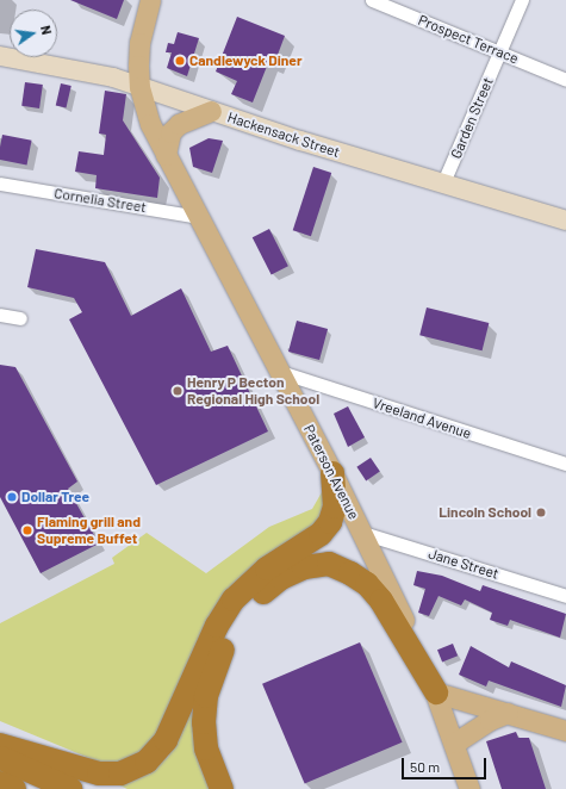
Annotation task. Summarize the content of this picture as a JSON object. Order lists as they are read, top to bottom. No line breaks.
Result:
{"streets":{"main road":["Hackensack Street","Paterson Avenue"],"street":["Prospect Terrace","Garden Street","Cornelia Street","Vreeland Avenue","Jane Street"]},"crossings":[["Prospect Terrace","Garden Street"],["Garden Street","Hackensack Street"],["Hackensack Street","Paterson Avenue"],["Cornelia Street","Paterson Avenue"],["Vreeland Avenue","Paterson Avenue"],["Paterson Avenue","Jane Street"]],"places":["Candlewyck Diner","Henry P Becton Regional High School","Dollar Tree","Lincoln School","Flaming grill and Supreme Buffet"],"scale_bar":"50 m","north":"right"}
